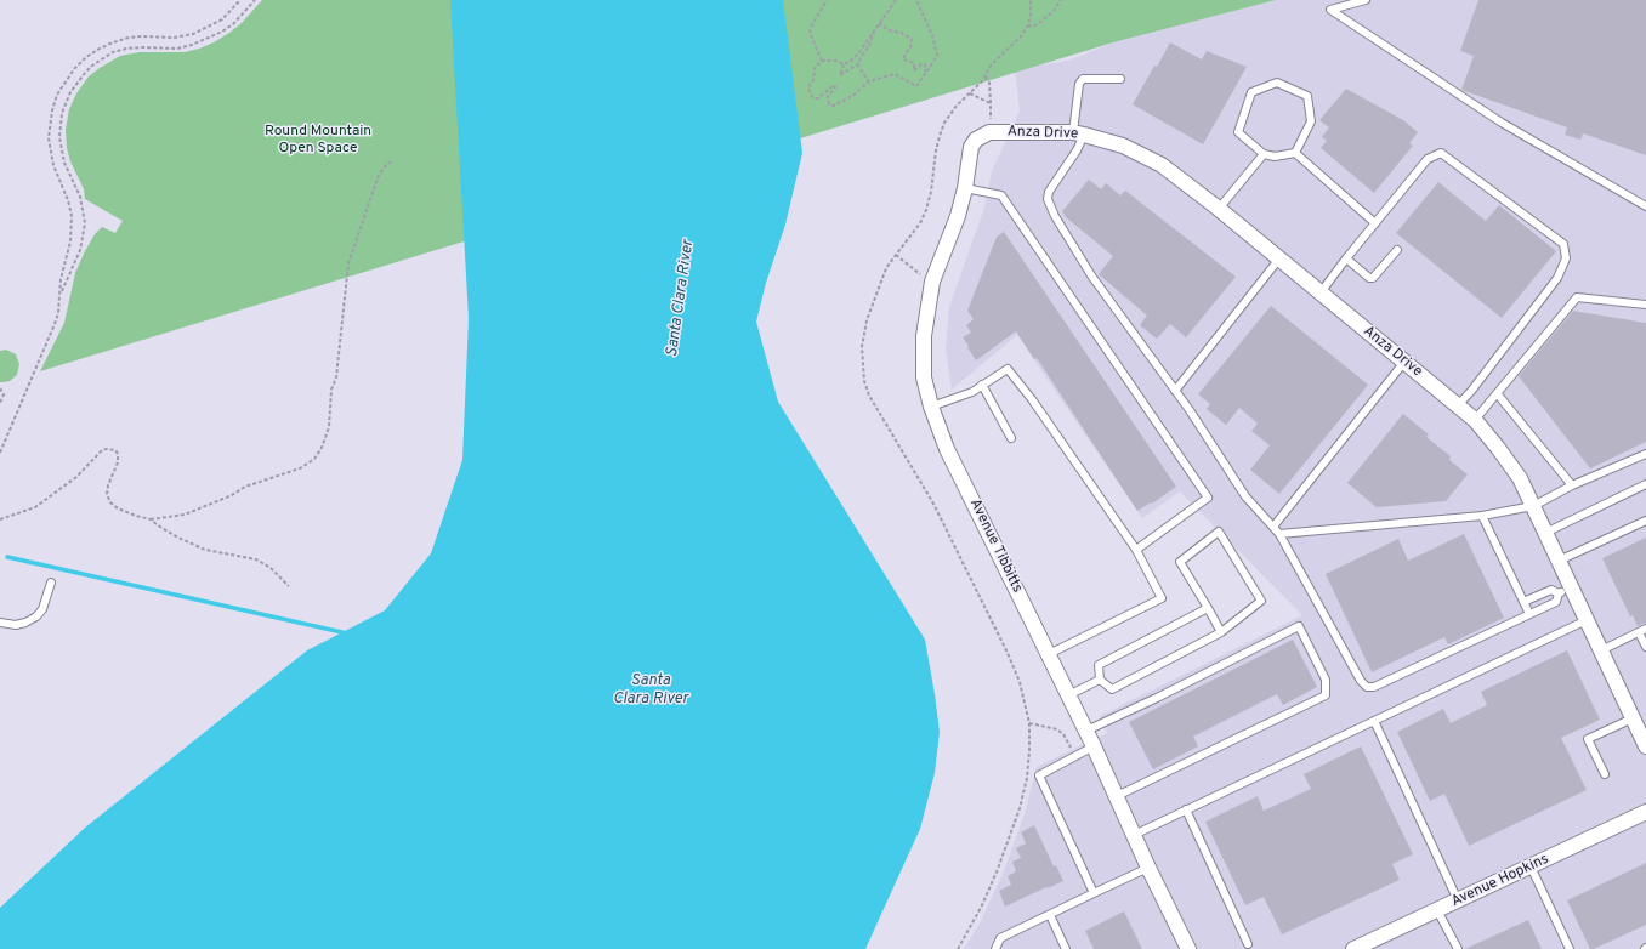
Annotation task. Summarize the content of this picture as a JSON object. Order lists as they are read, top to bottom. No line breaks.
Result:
{"streets":{"street":["Anza Drive","Avenue Tibbitts","Avenue Hopkins"]},"crossings":[["Anza Drive","Avenue Tibbitts"]],"water":["Santa Clara River"],"parks":["Round Mountain Open Space"]}
